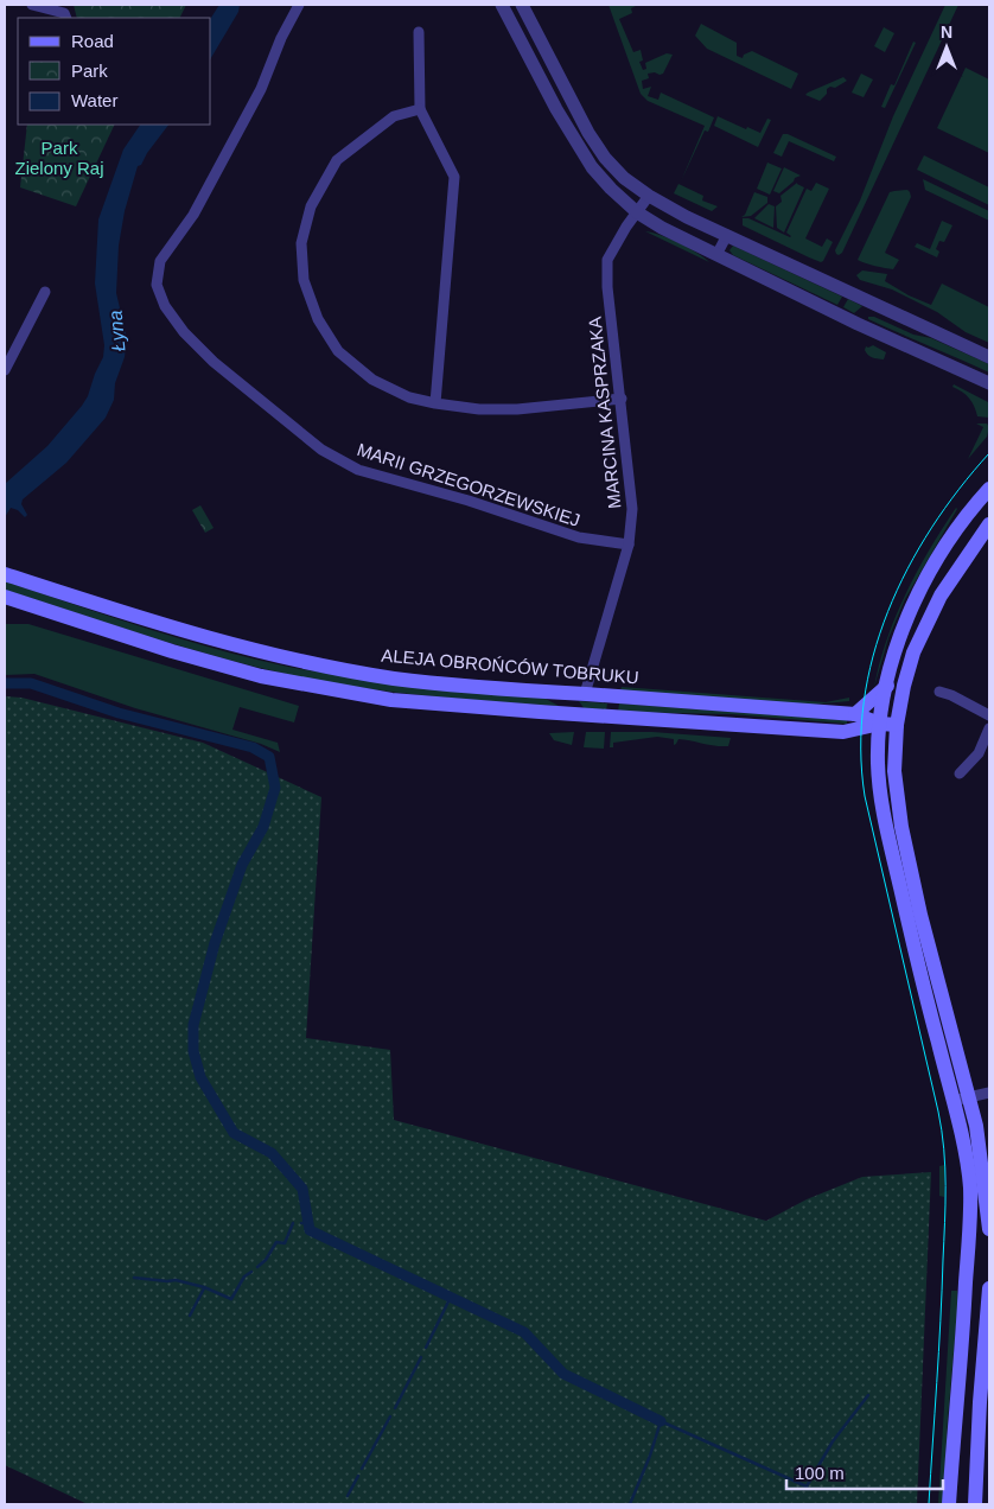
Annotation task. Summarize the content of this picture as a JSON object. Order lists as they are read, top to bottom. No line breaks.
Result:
{"streets":{"main road":["ALEJA OBROŃCÓW TOBRUKU"],"street":["MARCINA KASPRZAKA","MARII GRZEGORZEWSKIEJ"]},"crossings":[["MARCINA KASPRZAKA","MARII GRZEGORZEWSKIEJ"],["MARCINA KASPRZAKA","ALEJA OBROŃCÓW TOBRUKU"]],"water":["Łyna"],"parks":["Park Zielony Raj"],"legend":["Road","Park","Water"],"scale_bar":"100 m","north":"top"}
